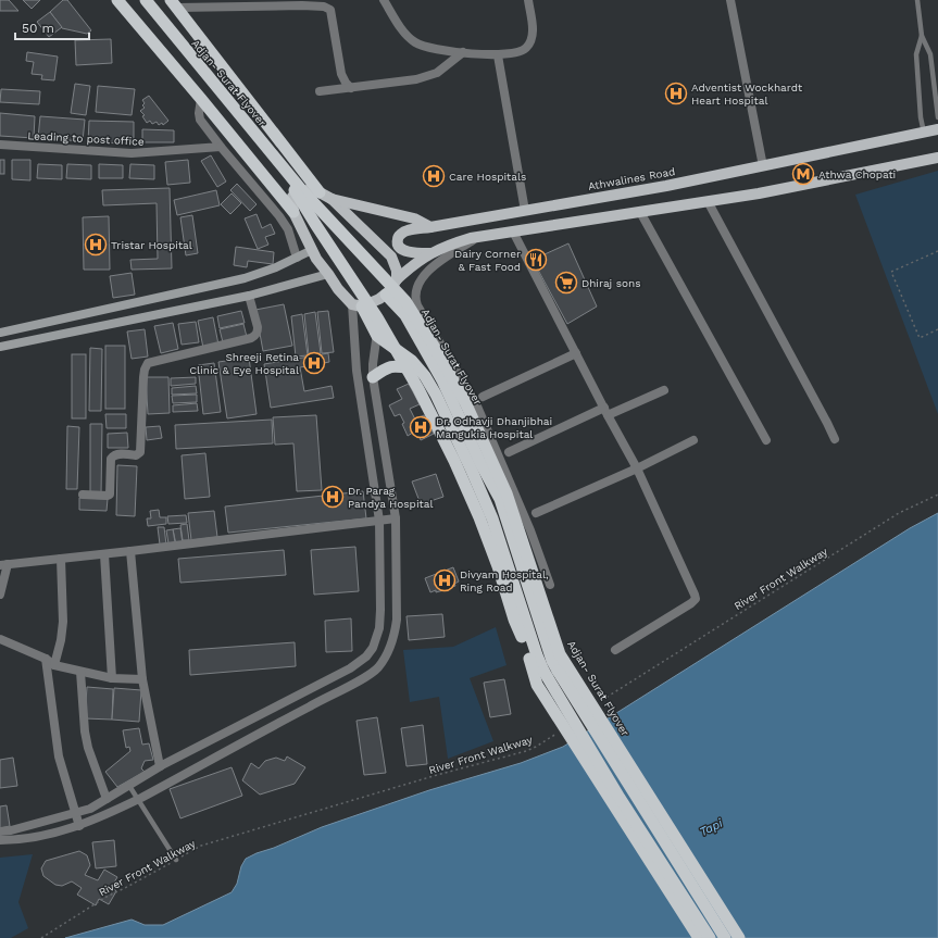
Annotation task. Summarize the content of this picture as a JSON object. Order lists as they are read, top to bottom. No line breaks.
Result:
{"streets":{"highway":["Adjan- Surat Flyover"],"main road":["Athwalines Road"],"street":["Leading to post office"],"path":["River Front Walkway"]},"water":["Tapi"],"places":{"hospital":["Adventist Wockhardt Heart Hospital","Care Hospitals","Tristar Hospital","Shreeji Retina Clinic & Eye Hospital","Dr. Odhavji Dhanjibhai Mangukia Hospital","Dr. Parag Pandya Hospital","Divyam Hospital, Ring Road"],"metro station":["Athwa Chopati"],"restaurant":["Dairy Corner & Fast Food"],"supermarket":["Dhiraj sons"]},"scale_bar":"50 m"}
